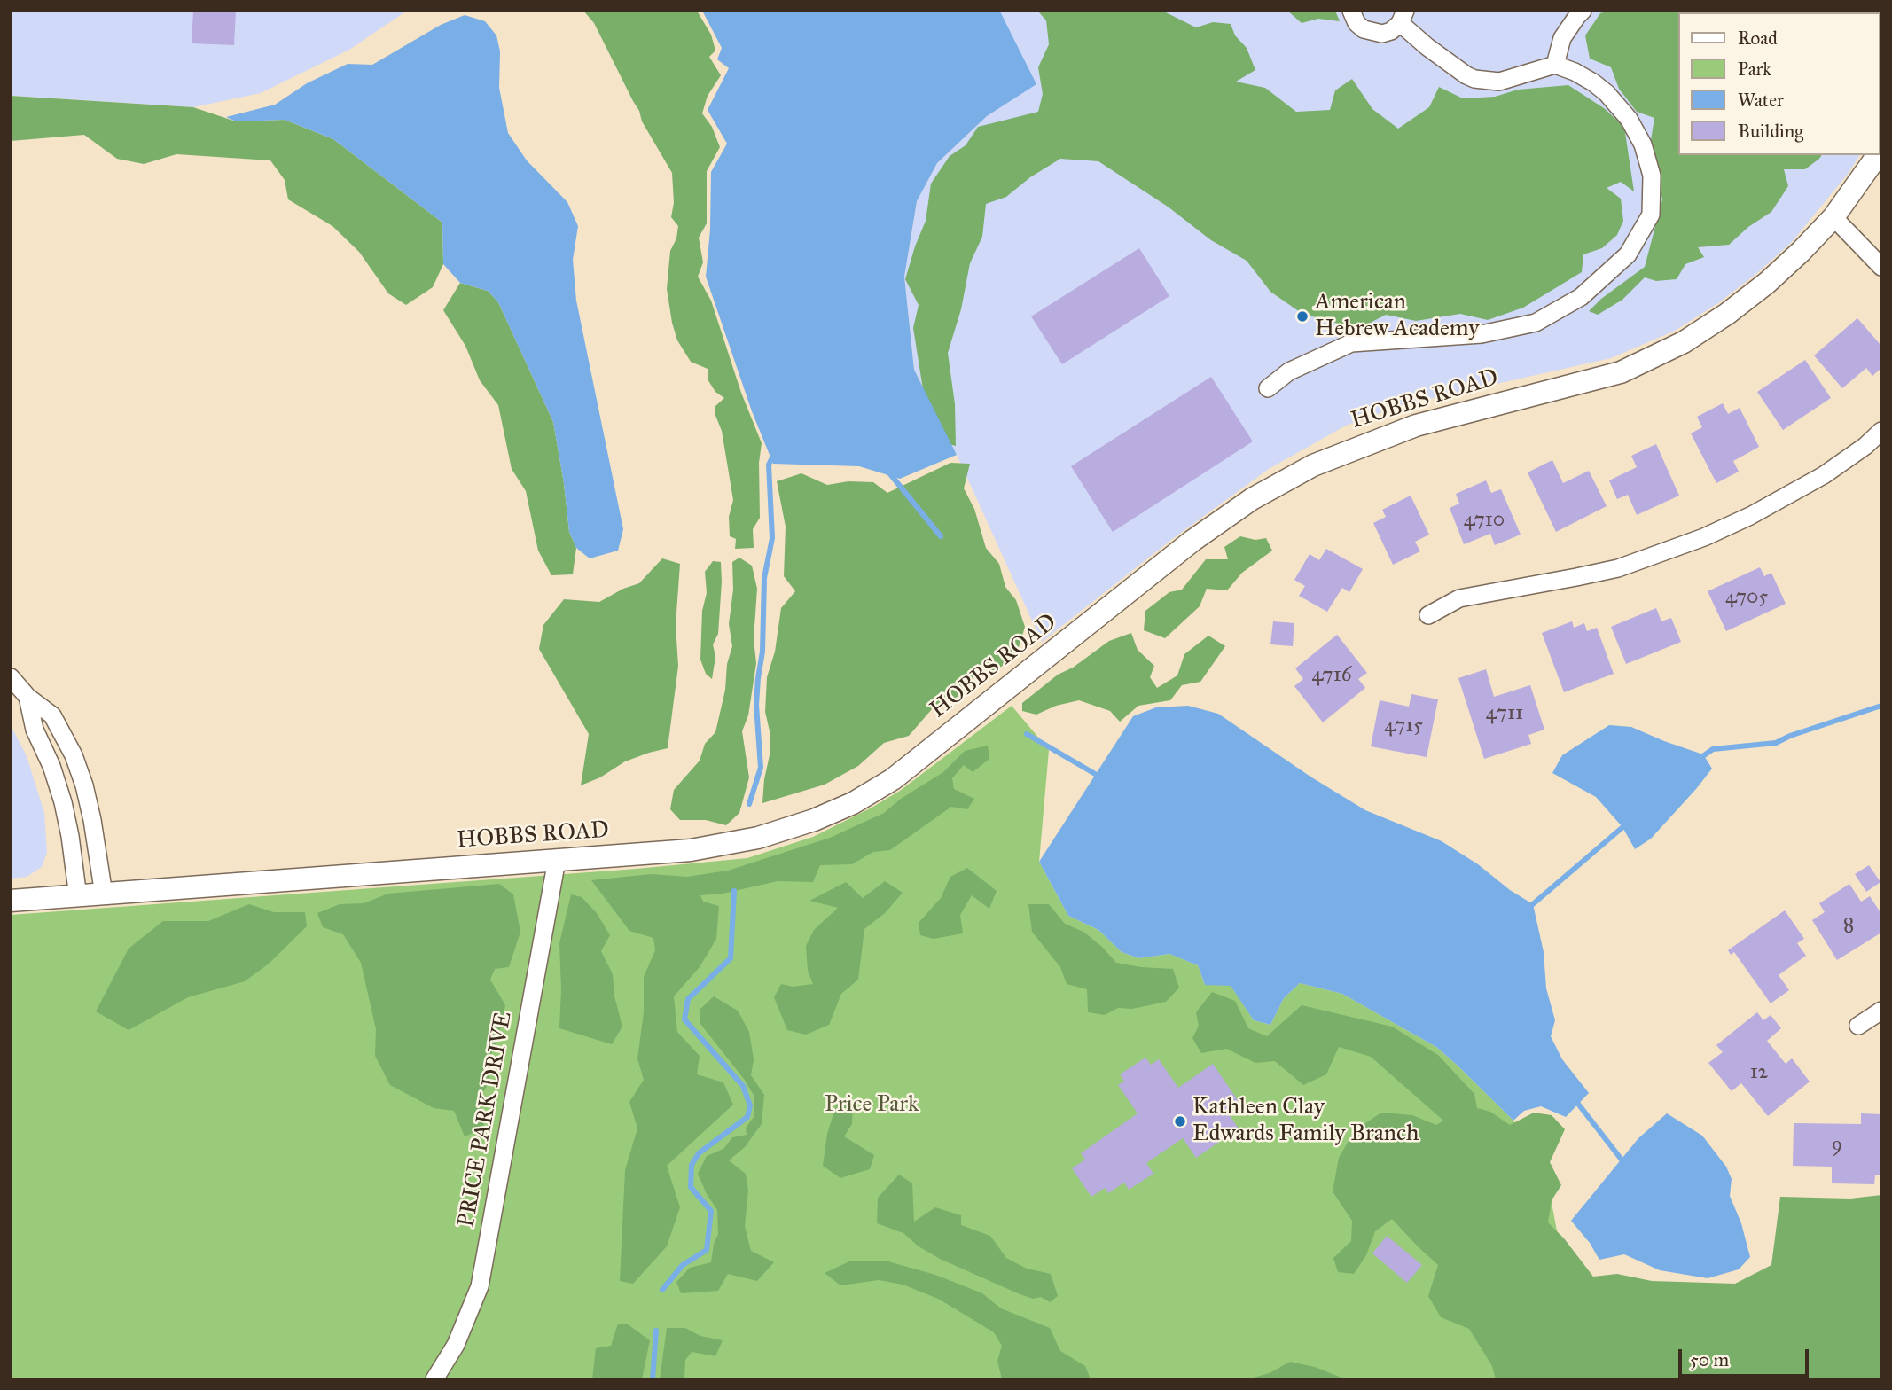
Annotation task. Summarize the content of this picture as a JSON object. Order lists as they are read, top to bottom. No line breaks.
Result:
{"streets":{"street":["HOBBS ROAD","PRICE PARK DRIVE"]},"crossings":[["HOBBS ROAD","PRICE PARK DRIVE"]],"parks":["Price Park"],"places":["American Hebrew Academy","Kathleen Clay Edwards Family Branch"],"house_numbers":["4710","4705","4716","4711","4715","8","12","9"],"legend":["Road","Park","Water","Building"],"scale_bar":"50 m"}
